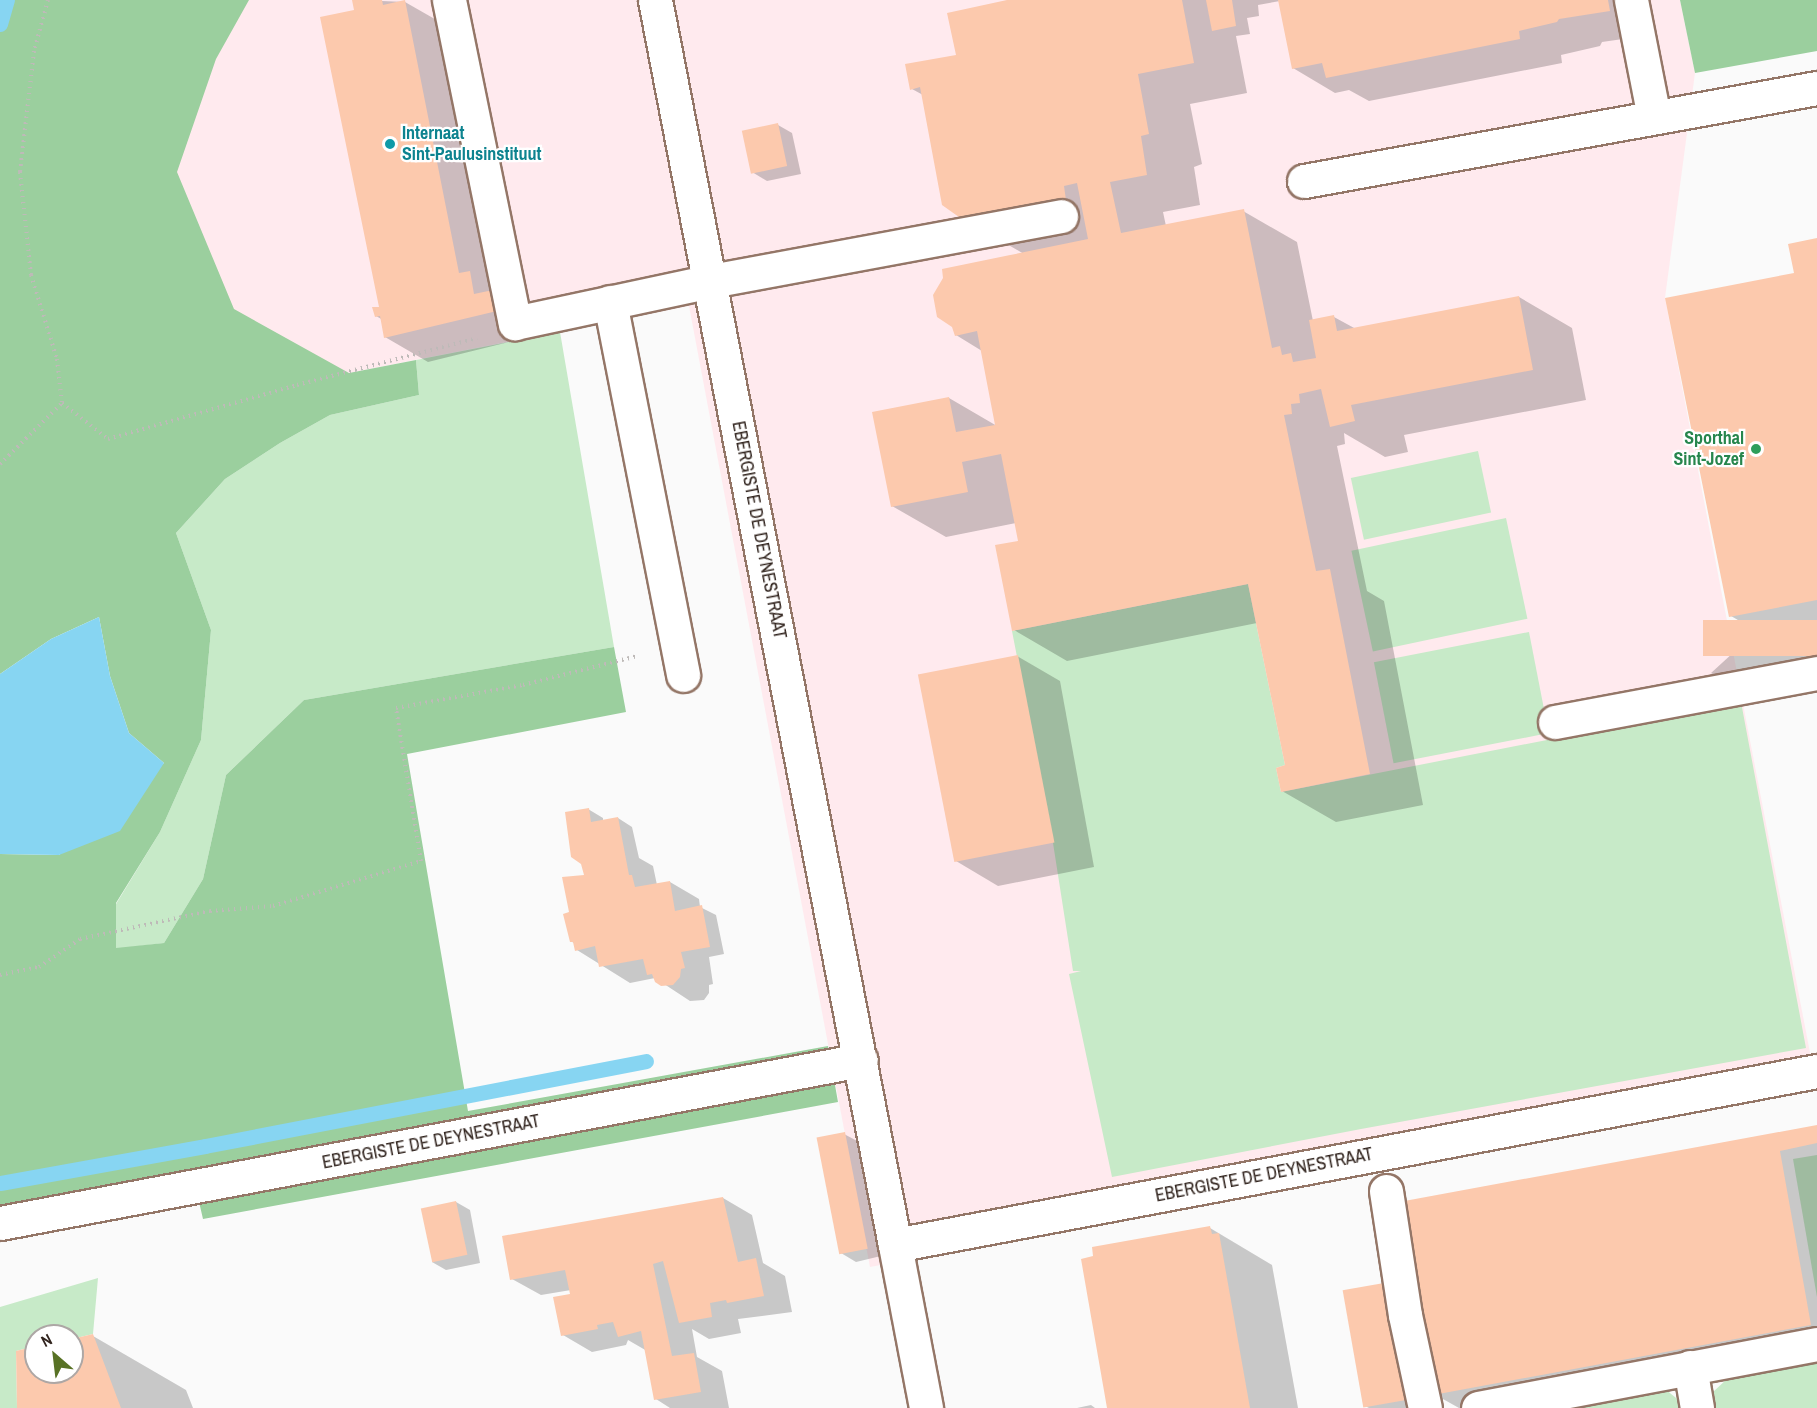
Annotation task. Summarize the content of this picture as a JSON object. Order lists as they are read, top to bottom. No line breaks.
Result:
{"streets":{"street":["EBERGISTE DE DEYNESTRAAT"]},"places":["Internaat Sint-Paulusinstituut","Sporthal Sint-Jozef"],"north":"top left"}
